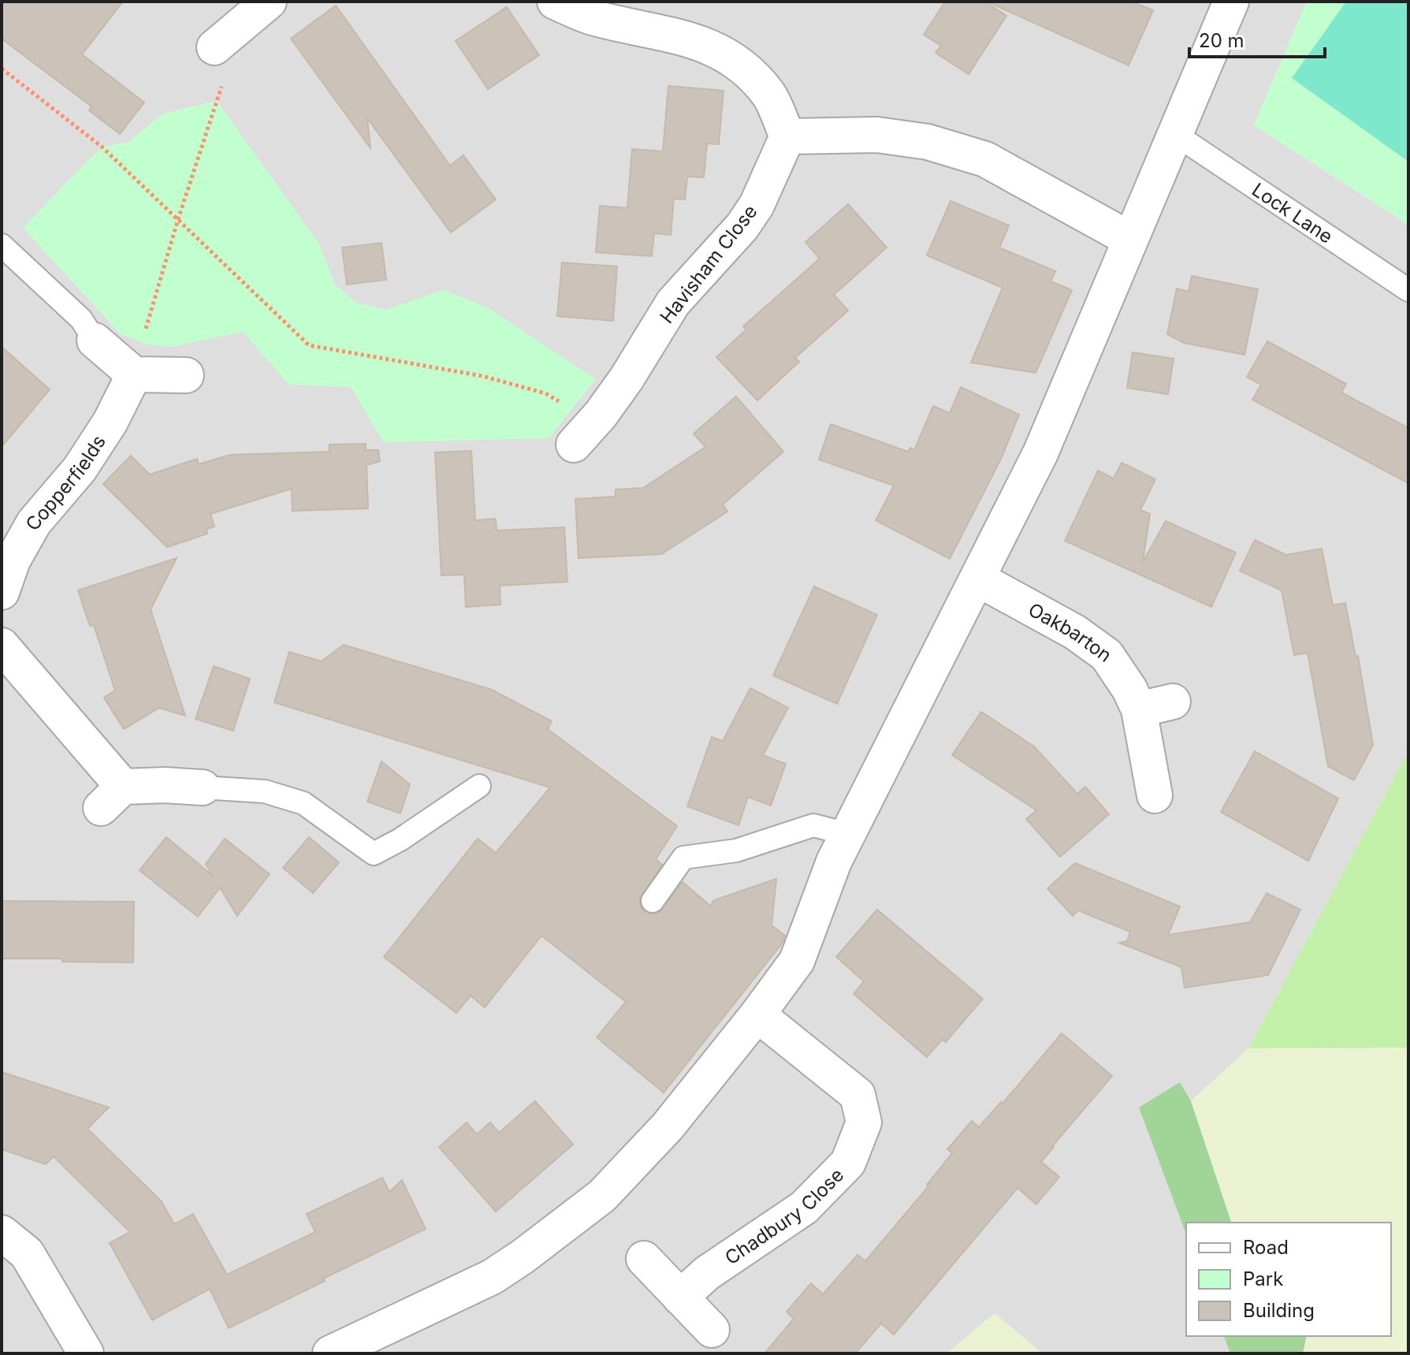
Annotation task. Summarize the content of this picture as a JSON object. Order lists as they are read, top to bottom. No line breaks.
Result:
{"streets":{"street":["Havisham Close","Copperfields","Oakbarton","Chadbury Close"],"lane":["Lock Lane"]},"legend":["Road","Park","Building"],"scale_bar":"20 m"}
